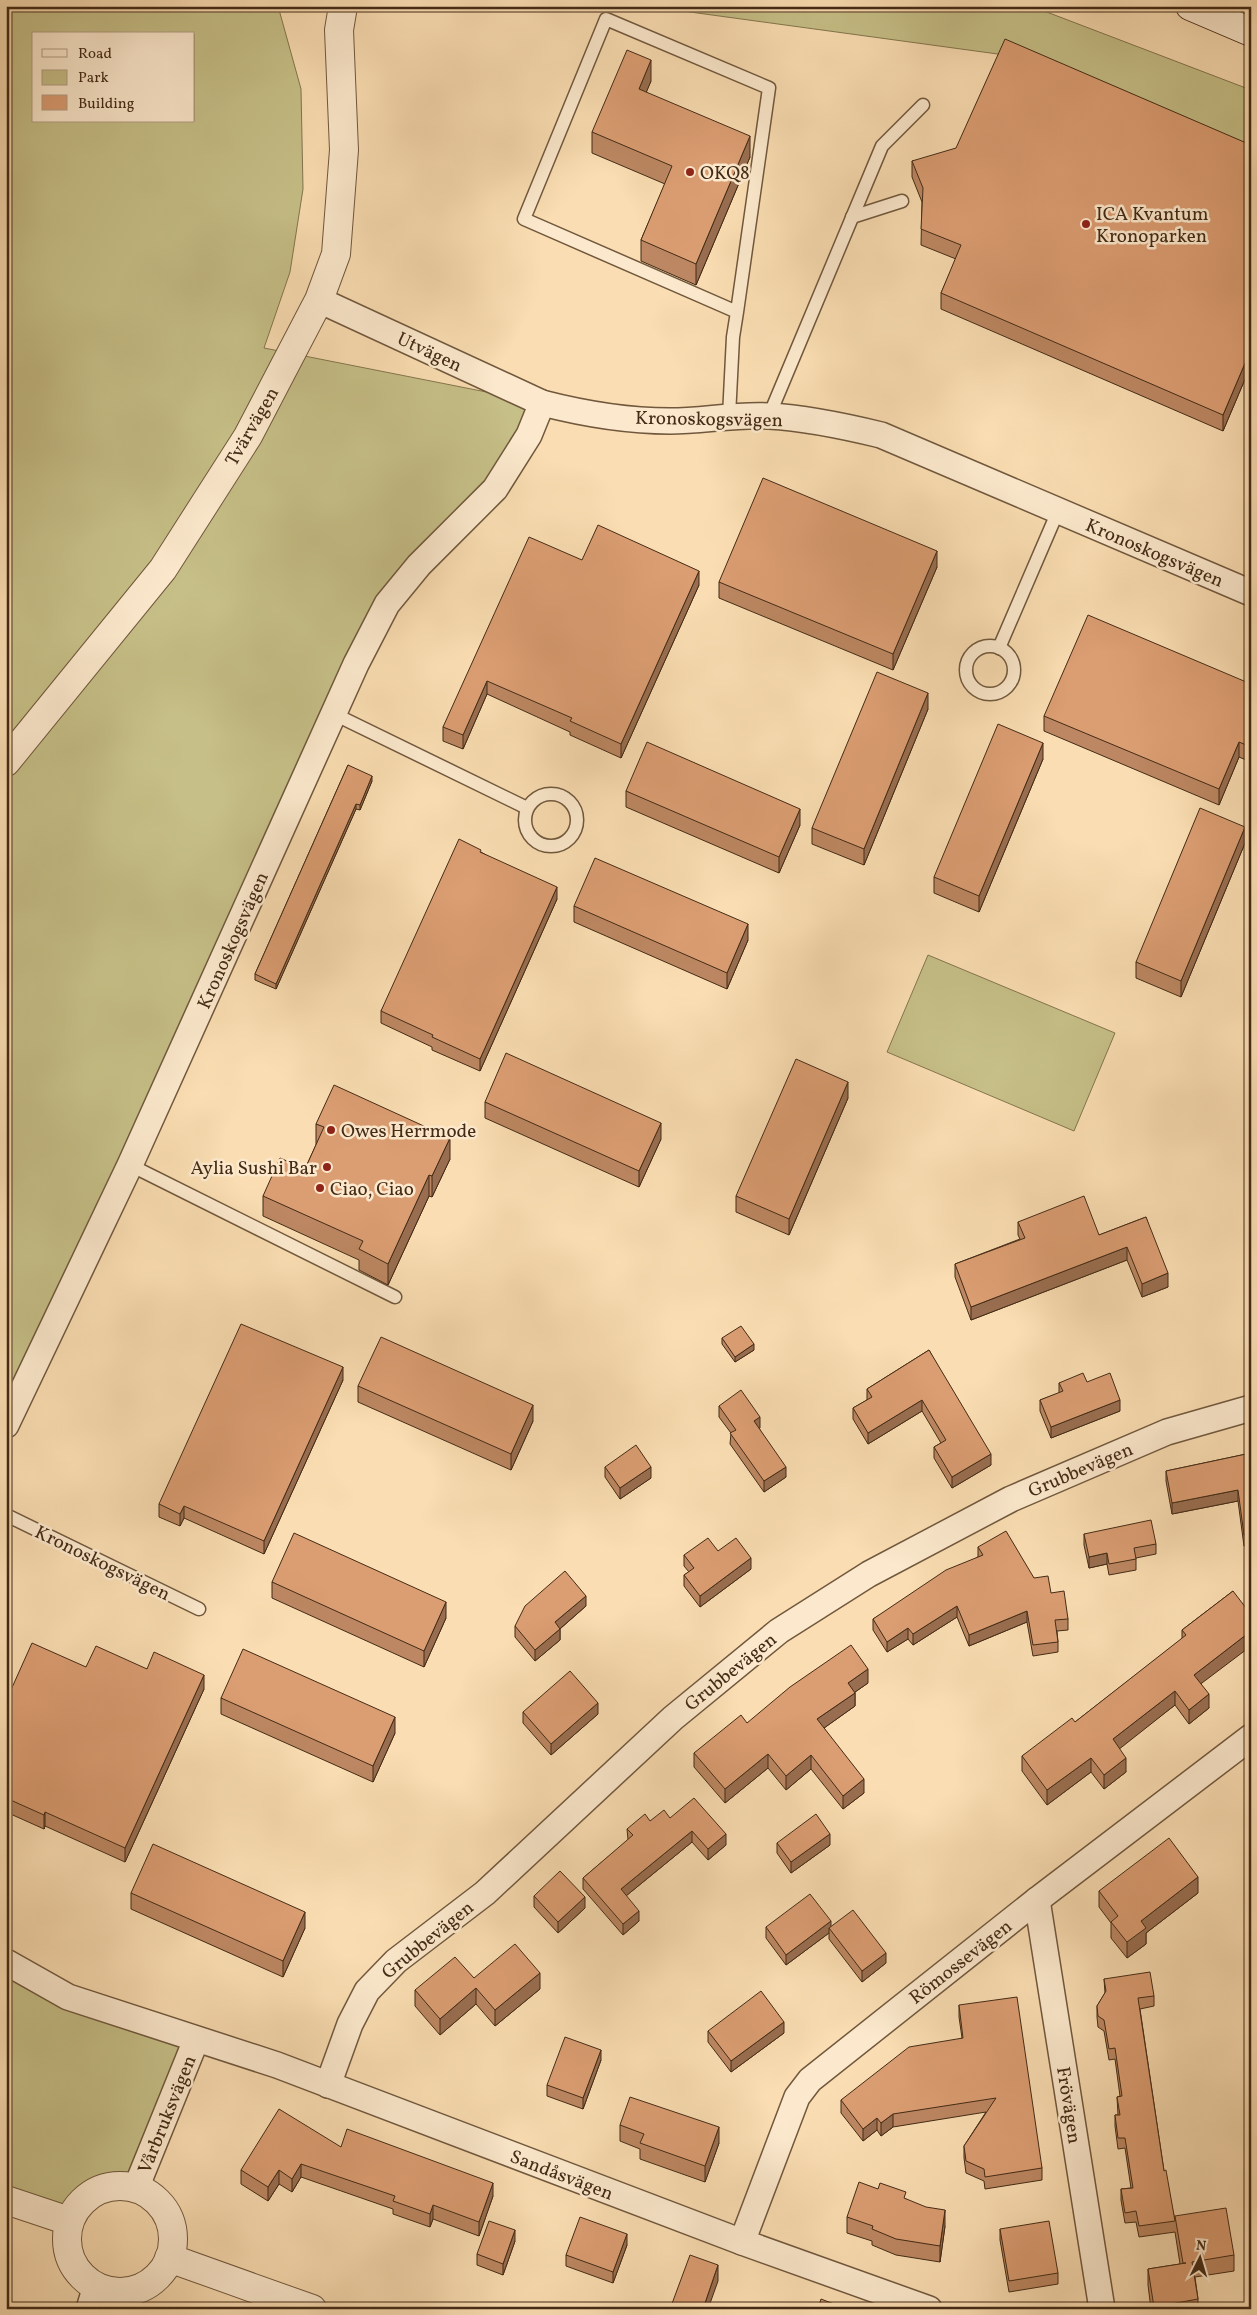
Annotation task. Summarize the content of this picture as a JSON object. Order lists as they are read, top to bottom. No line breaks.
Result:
{"streets":{"street":["Utvägen","Kronoskogsvägen","Tvärvägen","Grubbevägen","Römossevägen","Frövägen","Vårbruksvägen","Sandåsvägen"]},"crossings":[["Utvägen","Kronoskogsvägen"],["Utvägen","Tvärvägen"],["Grubbevägen","Sandåsvägen"],["Römossevägen","Frövägen"],["Römossevägen","Sandåsvägen"],["Vårbruksvägen","Sandåsvägen"]],"places":["OKQ8","ICA Kvantum Kronoparken","Owes Herrmode","Aylia Sushi Bar","Ciao, Ciao"],"legend":["Road","Park","Building"],"north":"top"}
